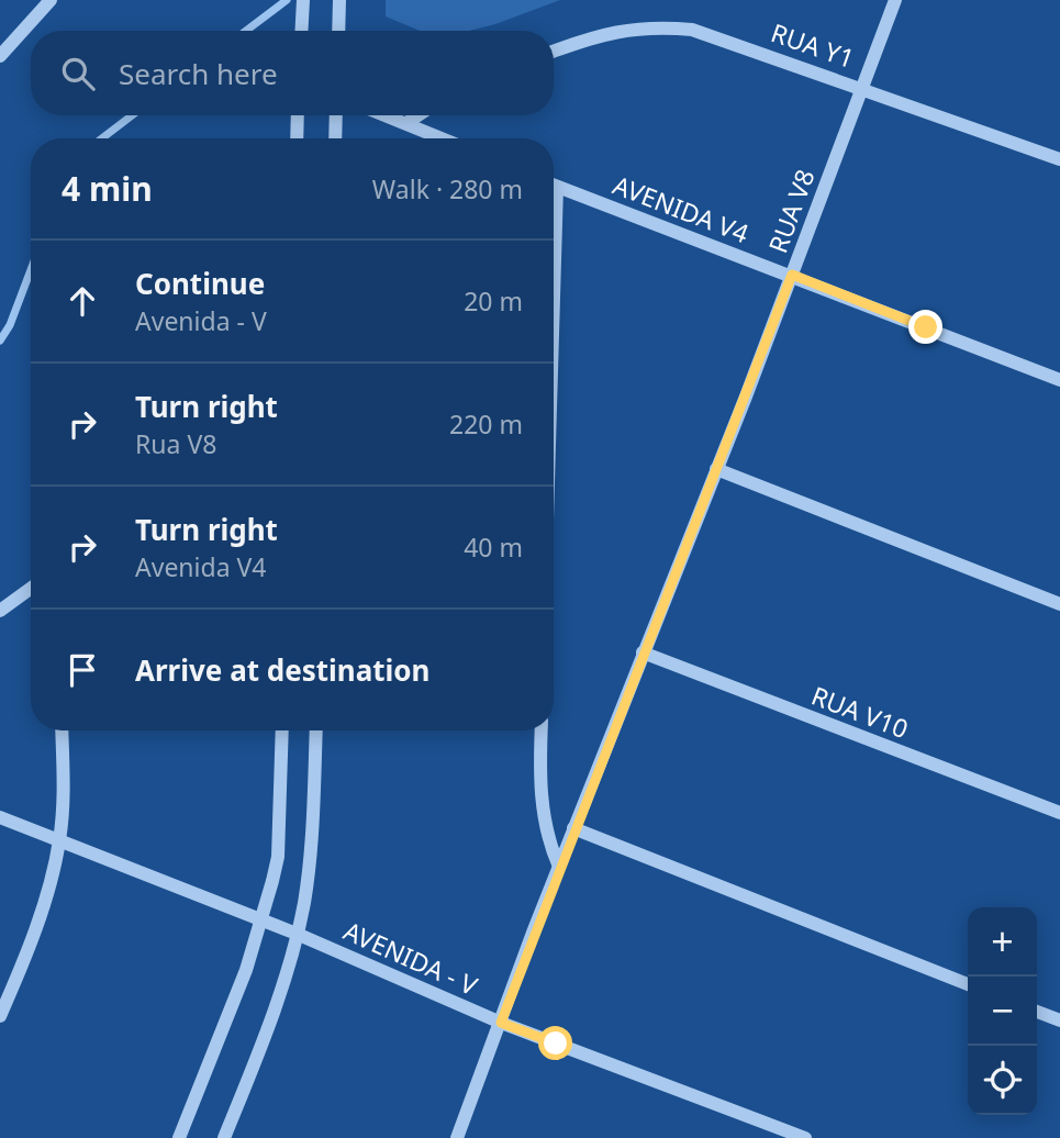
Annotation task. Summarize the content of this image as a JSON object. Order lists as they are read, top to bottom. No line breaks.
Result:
{"streets":{"street":["RUA Y1","AVENIDA V4","RUA V8","RUA V10","AVENIDA - V"]},"crossings":[["RUA Y1","RUA V8"],["AVENIDA V4","RUA V8"],["RUA V8","RUA V10"],["RUA V8","AVENIDA - V"]],"page":{"search":"Search here","heading":["4 min","Walk · 280 m"],"list":[["Continue","Avenida - V","20 m"],["Turn right","Rua V8","220 m"],["Turn right","Avenida V4","40 m"],"Arrive at destination"],"map_buttons":["+","−"]}}
